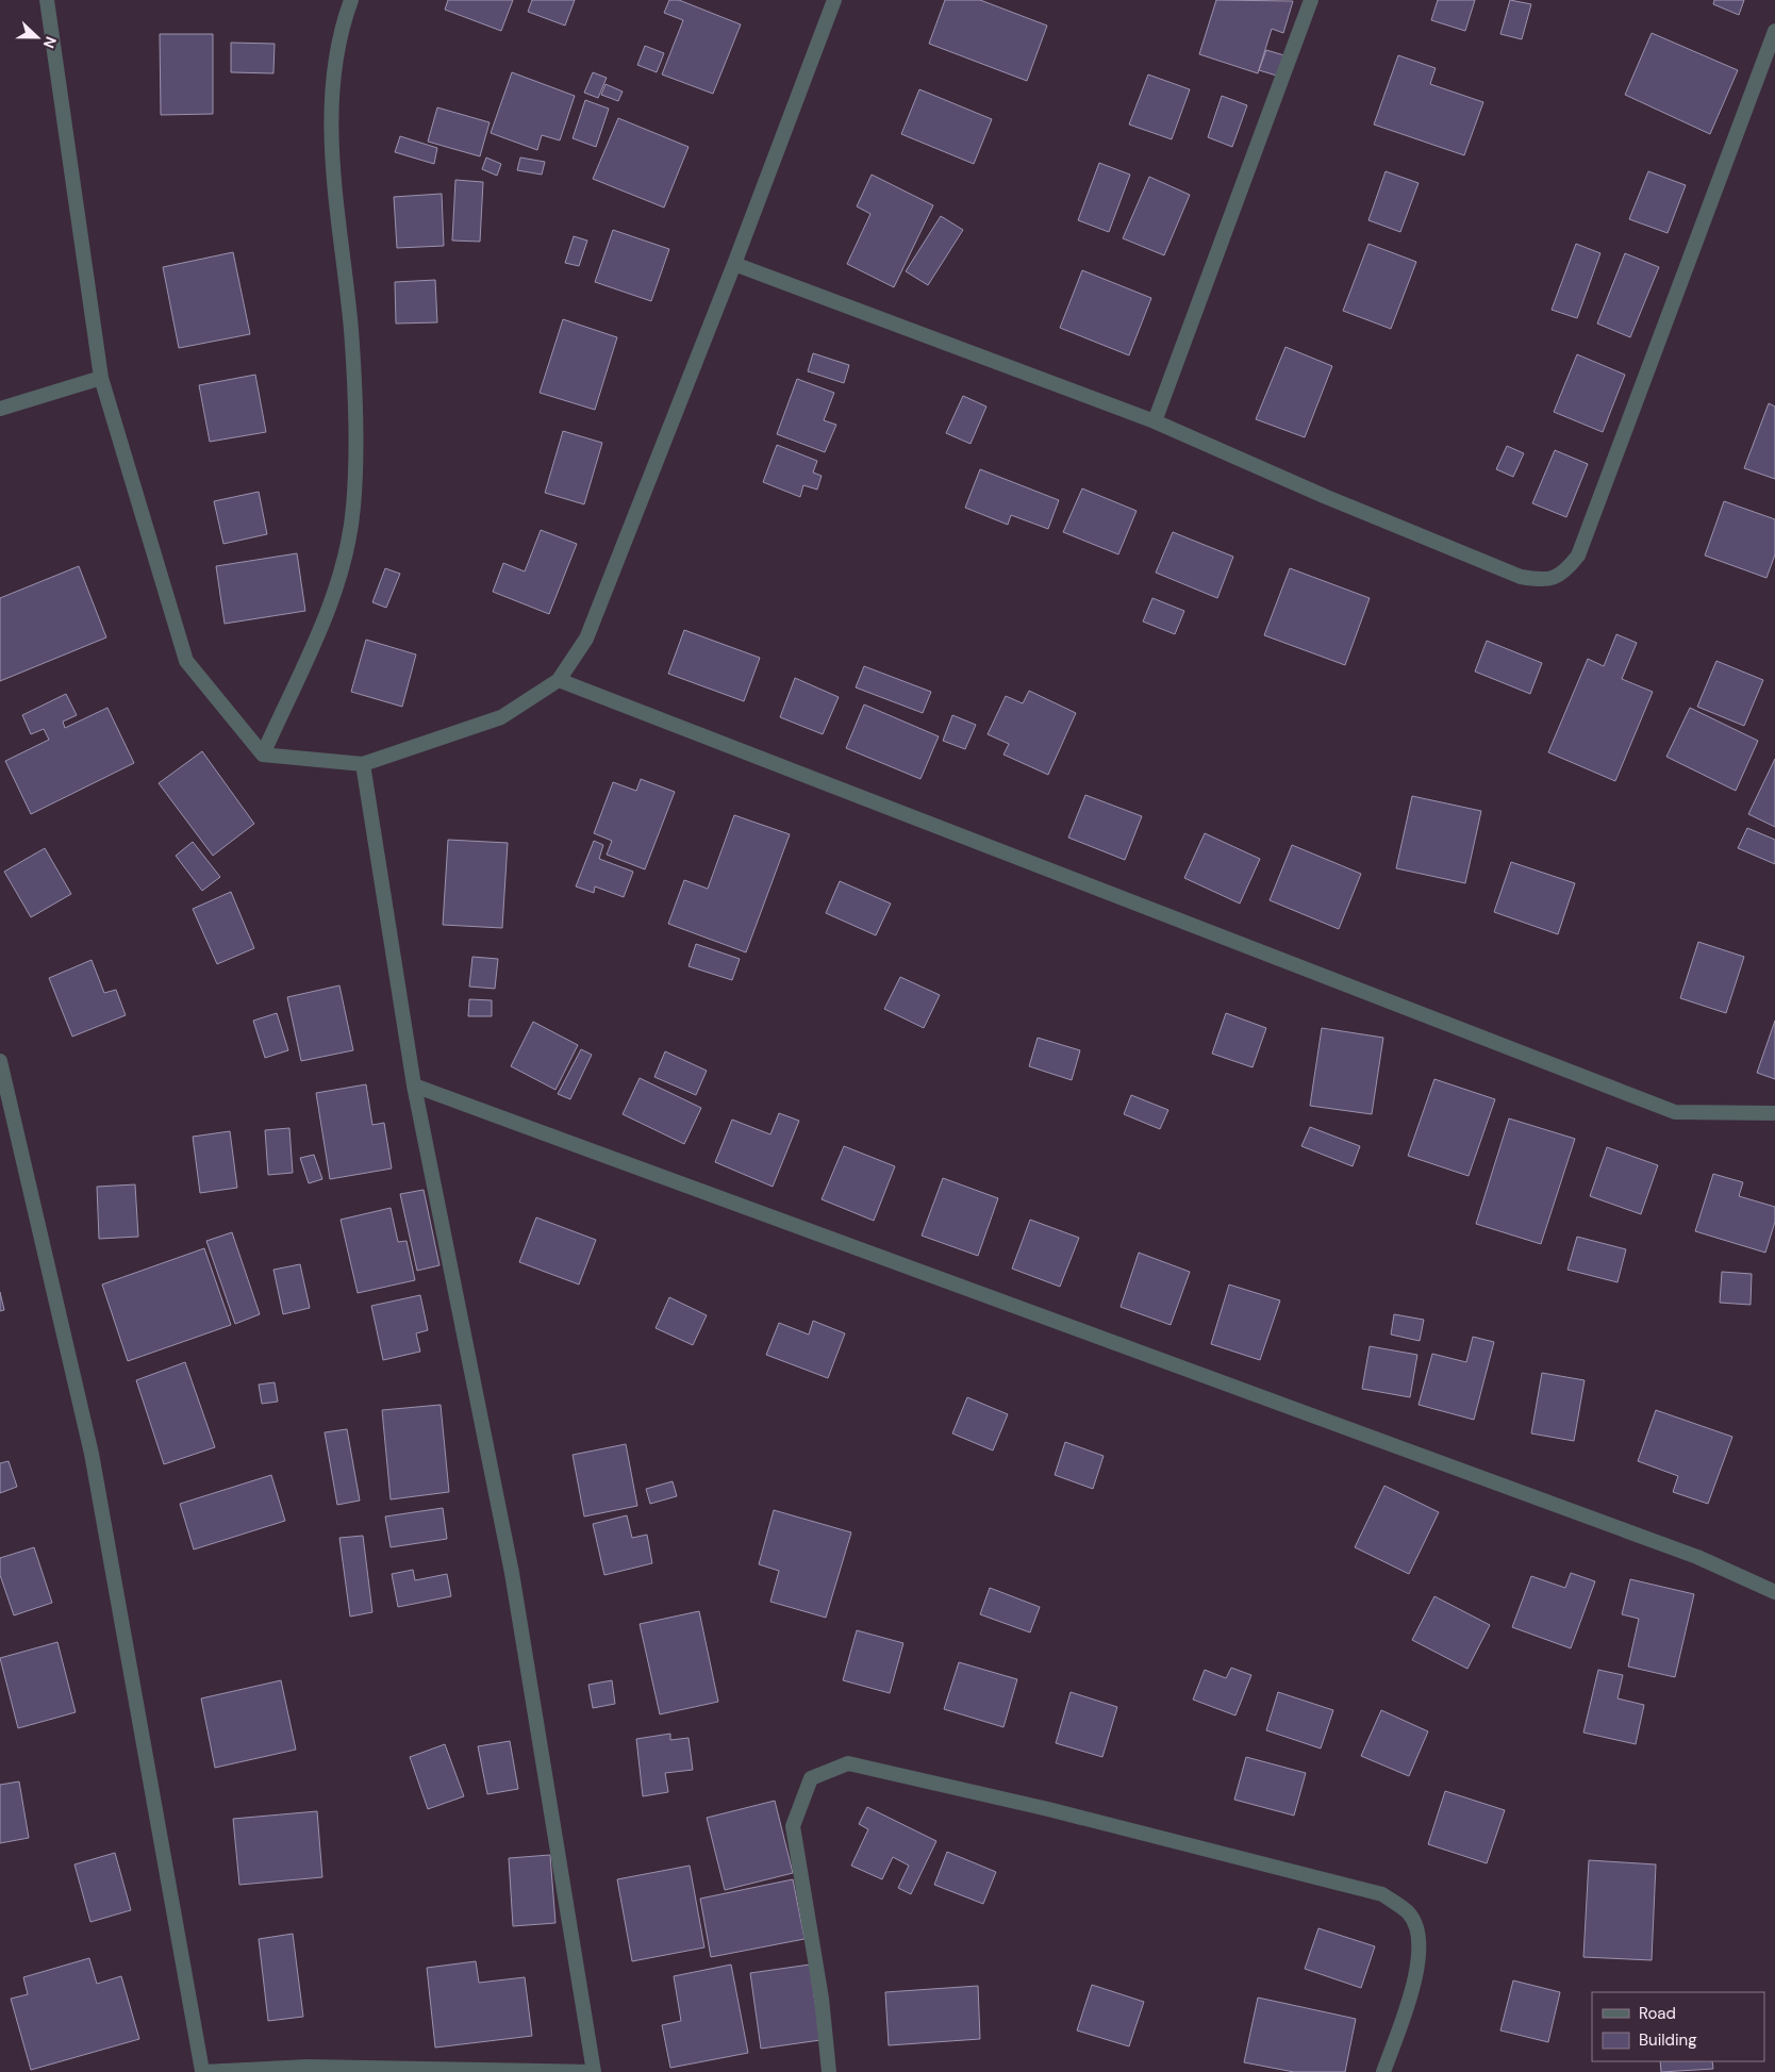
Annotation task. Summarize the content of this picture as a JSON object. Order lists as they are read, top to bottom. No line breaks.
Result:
{"legend":["Road","Building"],"north":"right"}
